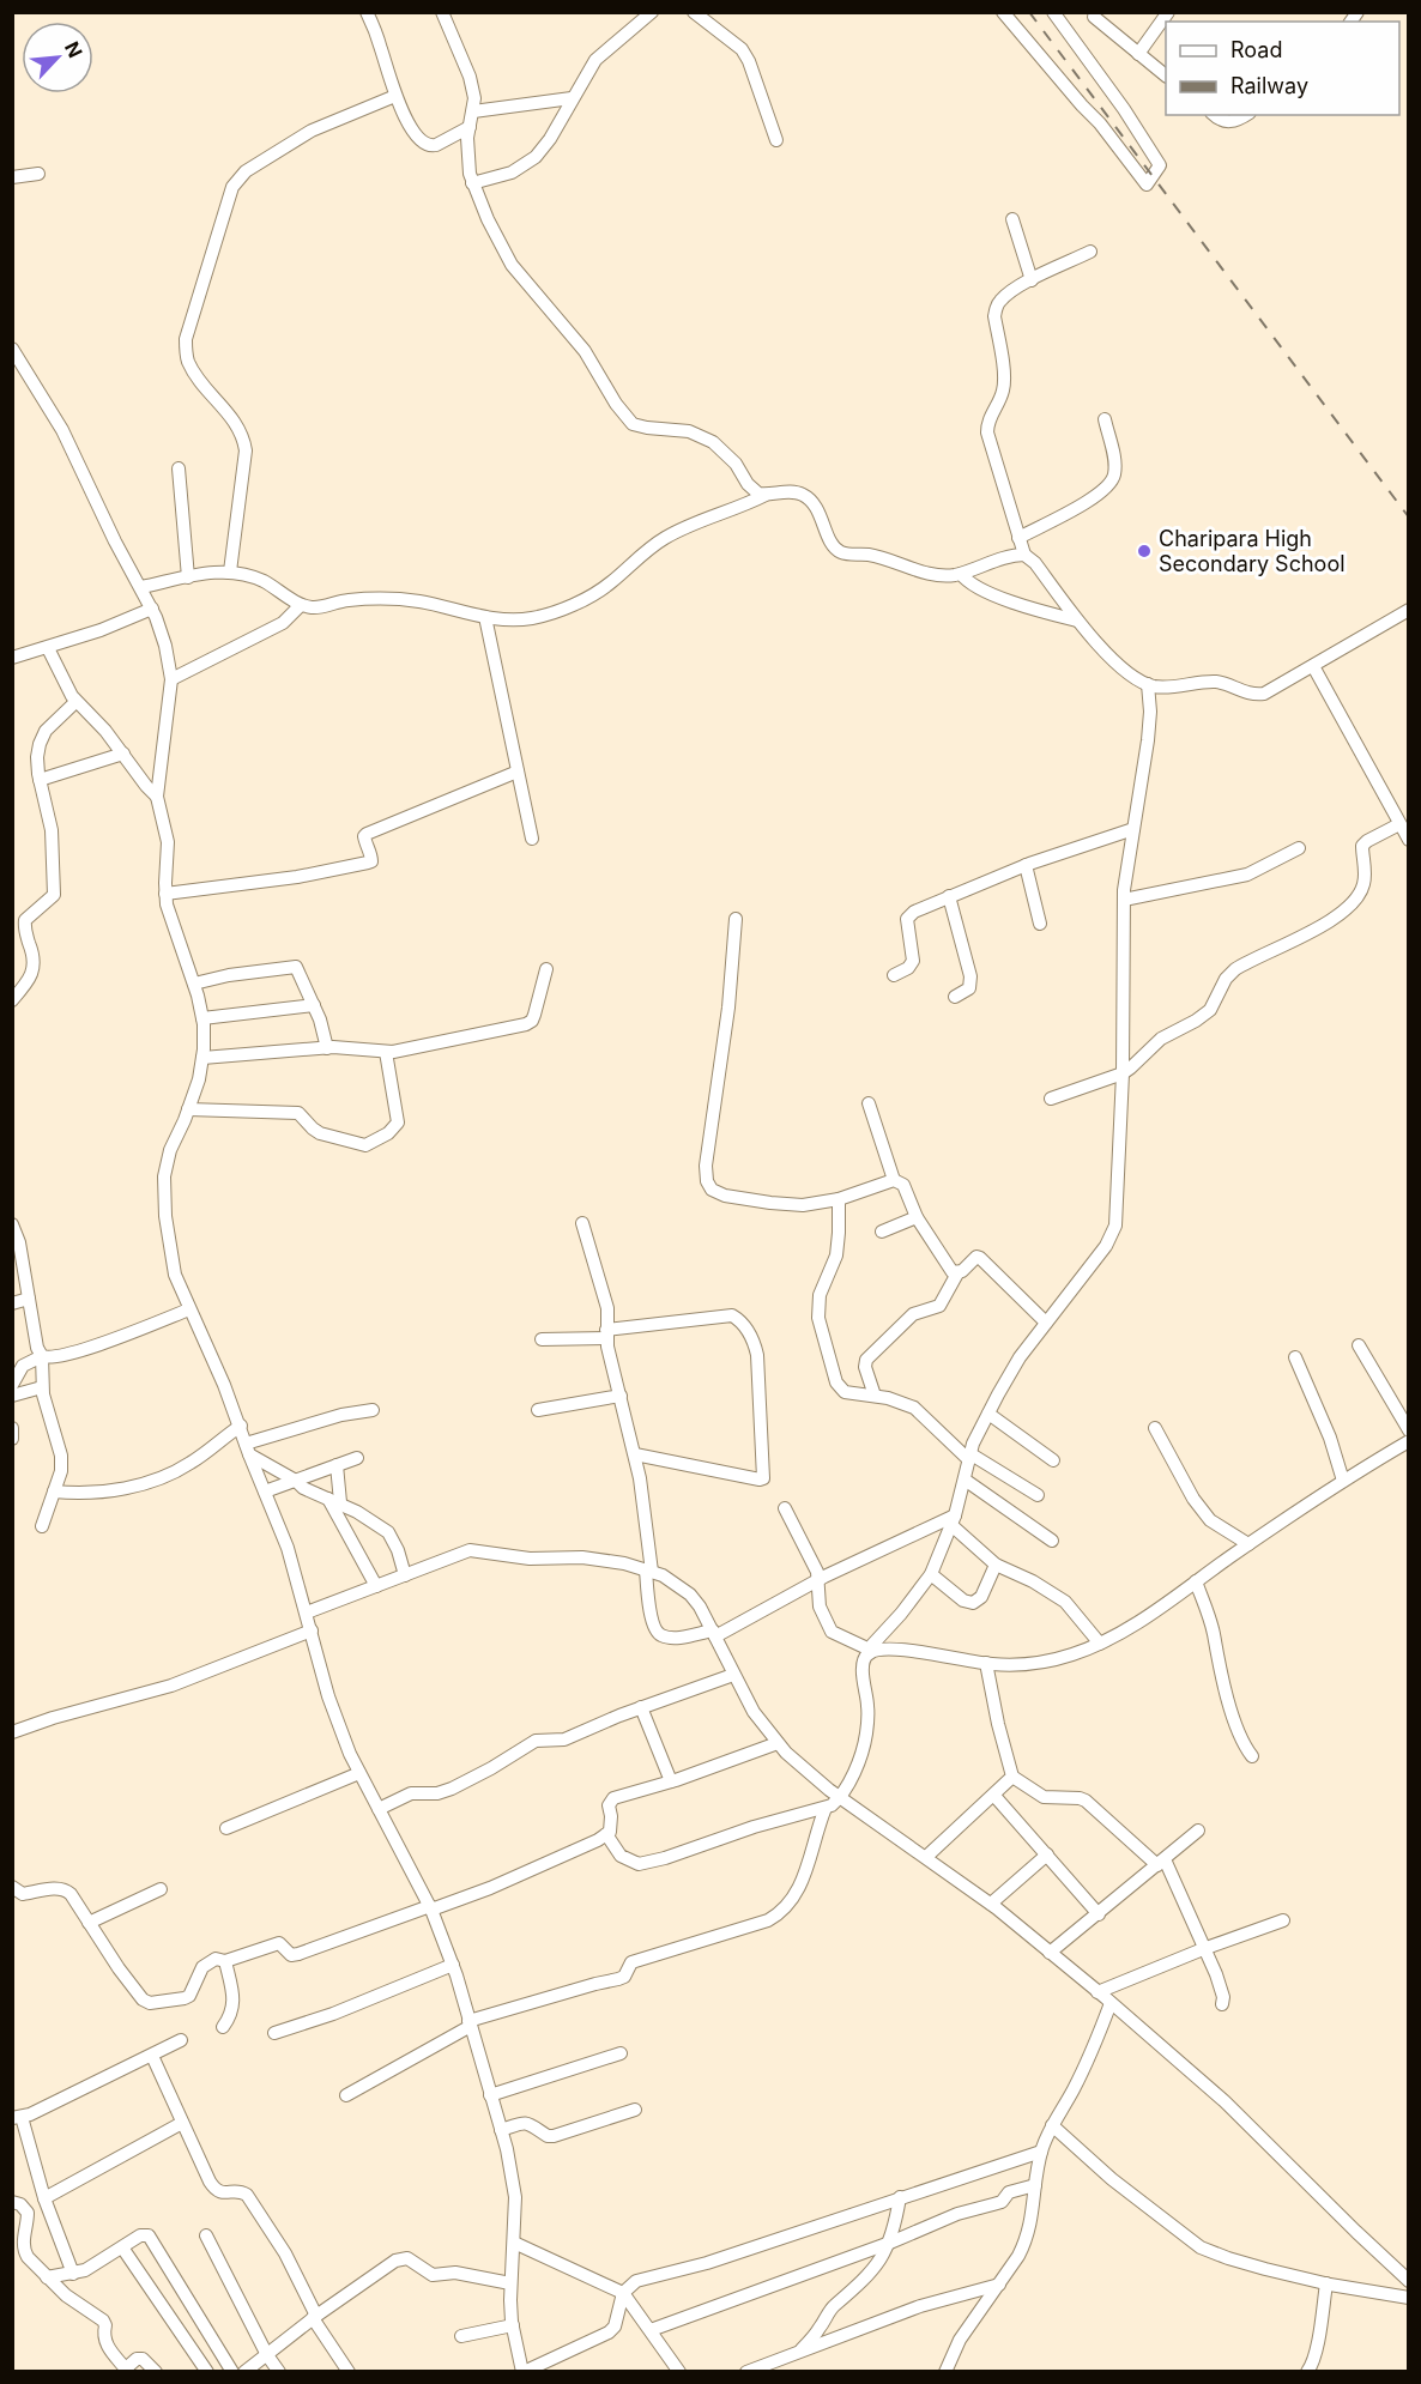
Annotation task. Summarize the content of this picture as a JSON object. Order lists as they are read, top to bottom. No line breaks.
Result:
{"places":["Charipara High Secondary School"],"legend":["Road","Railway"],"north":"top right"}
